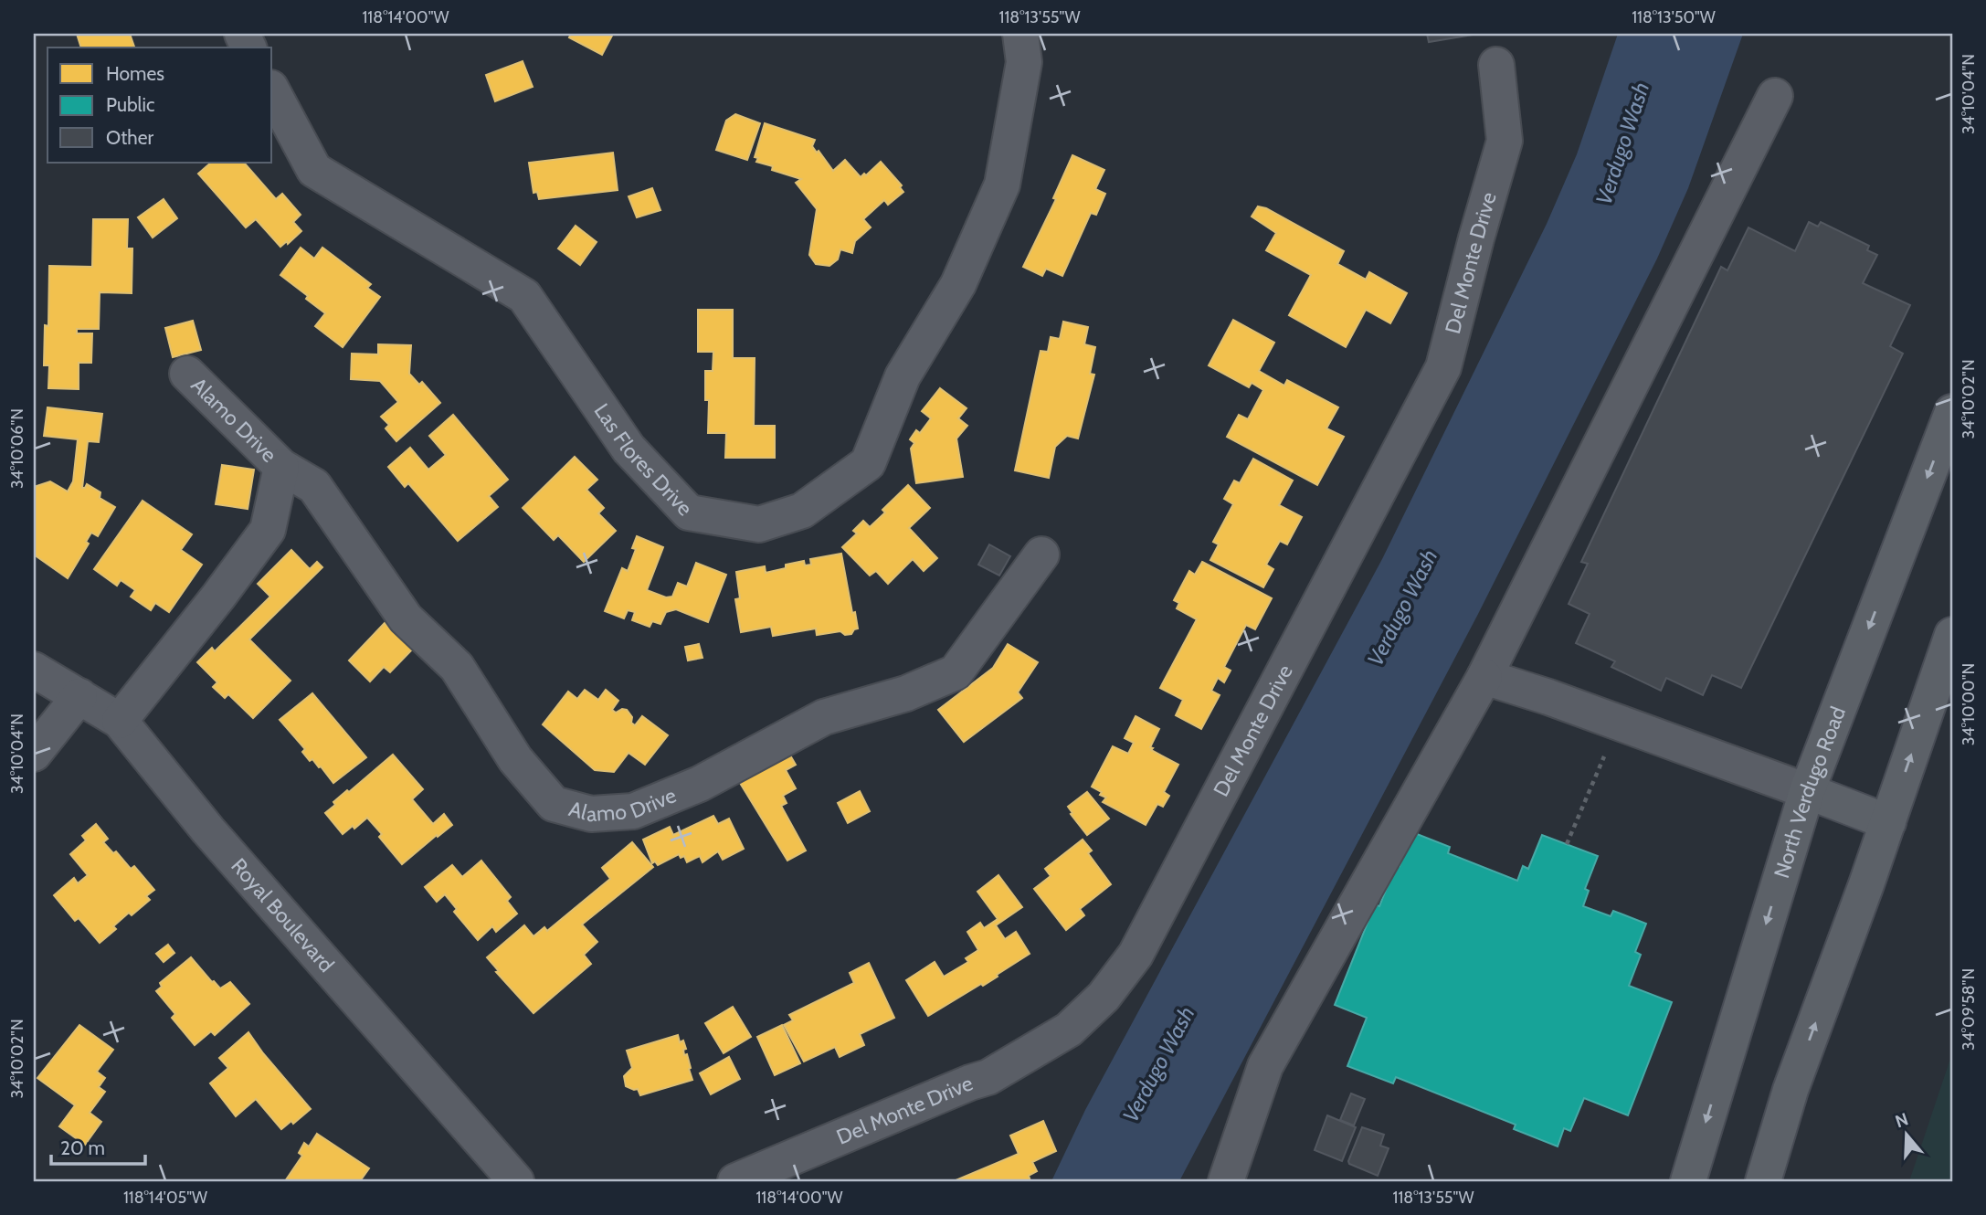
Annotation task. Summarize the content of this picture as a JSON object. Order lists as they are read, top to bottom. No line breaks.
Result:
{"streets":{"main road":["North Verdugo Road"],"street":["Del Monte Drive","Alamo Drive","Las Flores Drive","Royal Boulevard"]},"crossings":[["Alamo Drive","Royal Boulevard"]],"water":["Verdugo Wash"],"legend":["Homes","Public","Other"],"scale_bar":"20 m","north":"top","coordinates":["118°14'00\"W","118°13'55\"W","118°13'50\"W","34°10'04\"N","34°10'02\"N","34°10'06\"N","34°10'00\"N","34°09'58\"N","118°14'05\"W"]}
